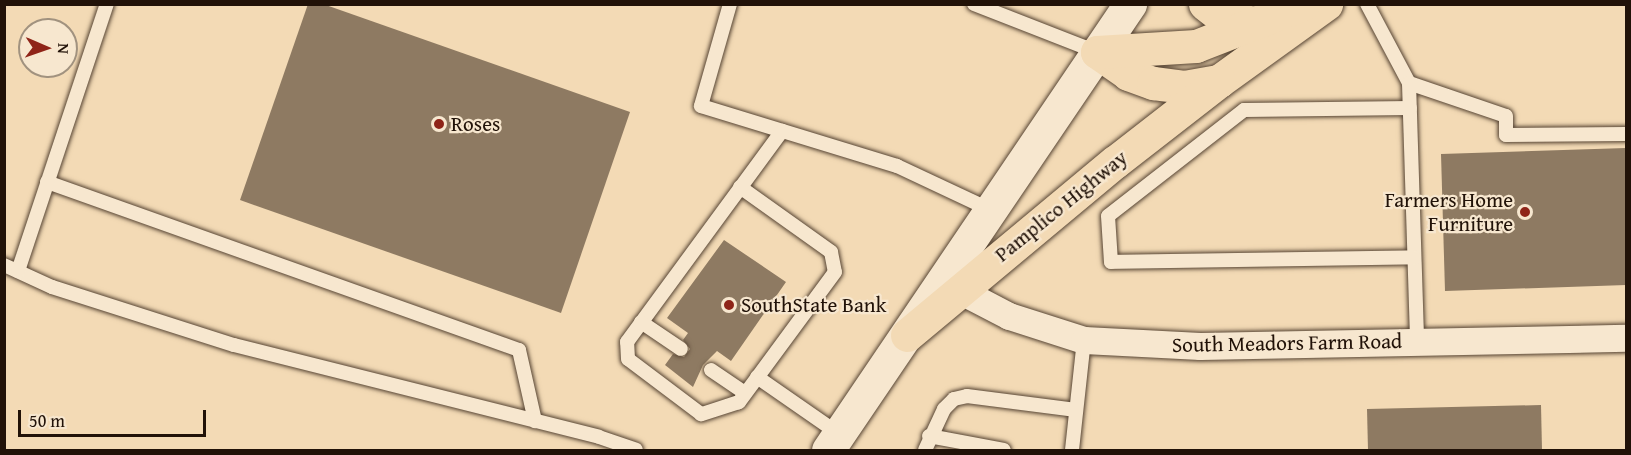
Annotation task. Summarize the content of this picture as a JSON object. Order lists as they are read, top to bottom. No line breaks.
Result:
{"streets":{"main road":["Pamplico Highway"],"street":["South Meadors Farm Road"]},"crossings":[["Pamplico Highway","South Meadors Farm Road"]],"places":["Roses","Farmers Home Furniture","SouthState Bank"],"scale_bar":"50 m","north":"right"}
